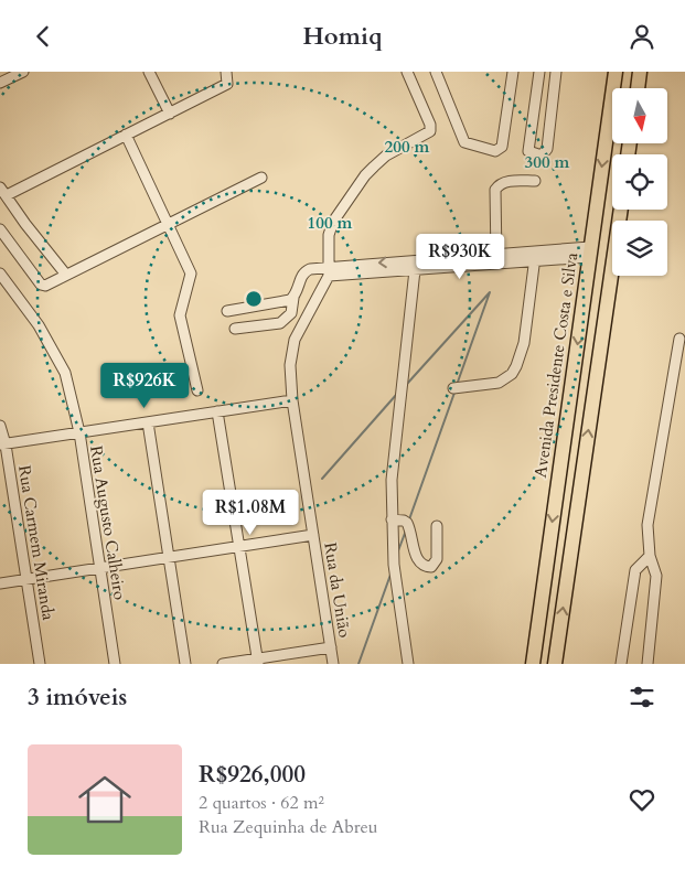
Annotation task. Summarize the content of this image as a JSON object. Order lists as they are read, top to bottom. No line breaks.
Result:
{"streets":{"highway":["Avenida Presidente Costa e Silva"],"street":["Rua Augusto Calheiro","Rua Carmem Miranda","Rua da União"]},"north":"bottom","page":{"header":"Homiq","price":["R$930K","R$926K","R$1.08M"],"heading":"3 imóveis","list":[{"name":"R$926,000","note":"2 quartos · 62 m² · Rua Zequinha de Abreu"}]},"rings":["200 m","300 m","100 m"]}
